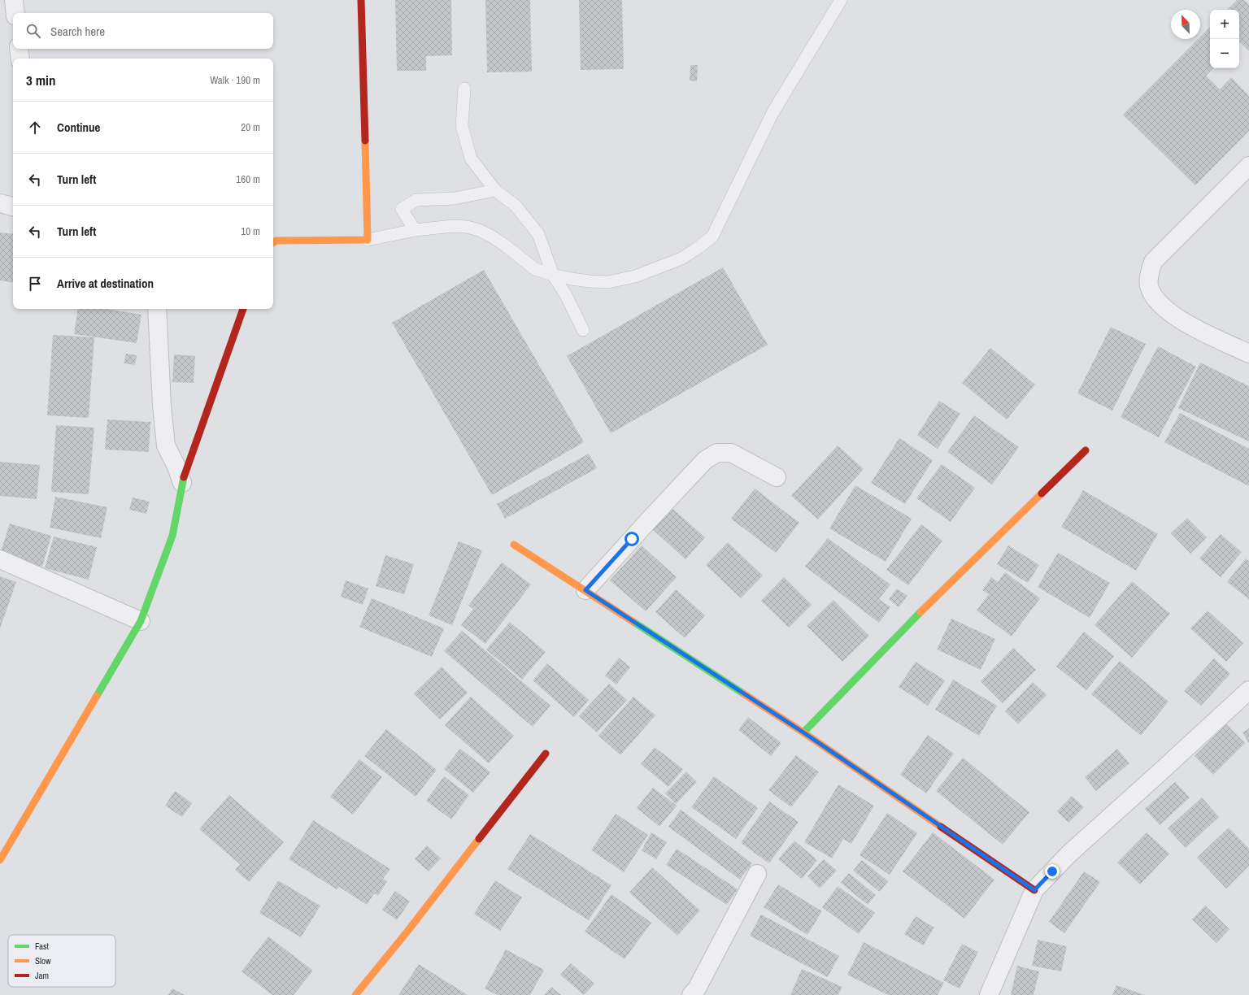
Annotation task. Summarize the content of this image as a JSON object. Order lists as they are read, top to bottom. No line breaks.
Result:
{"legend":["Fast","Slow","Jam"],"north":"top left","page":{"map_buttons":["+","−"],"search":"Search here","heading":["3 min","Walk · 190 m"],"list":[["Continue","20 m"],["Turn left","160 m"],["Turn left","10 m"],"Arrive at destination"]}}
